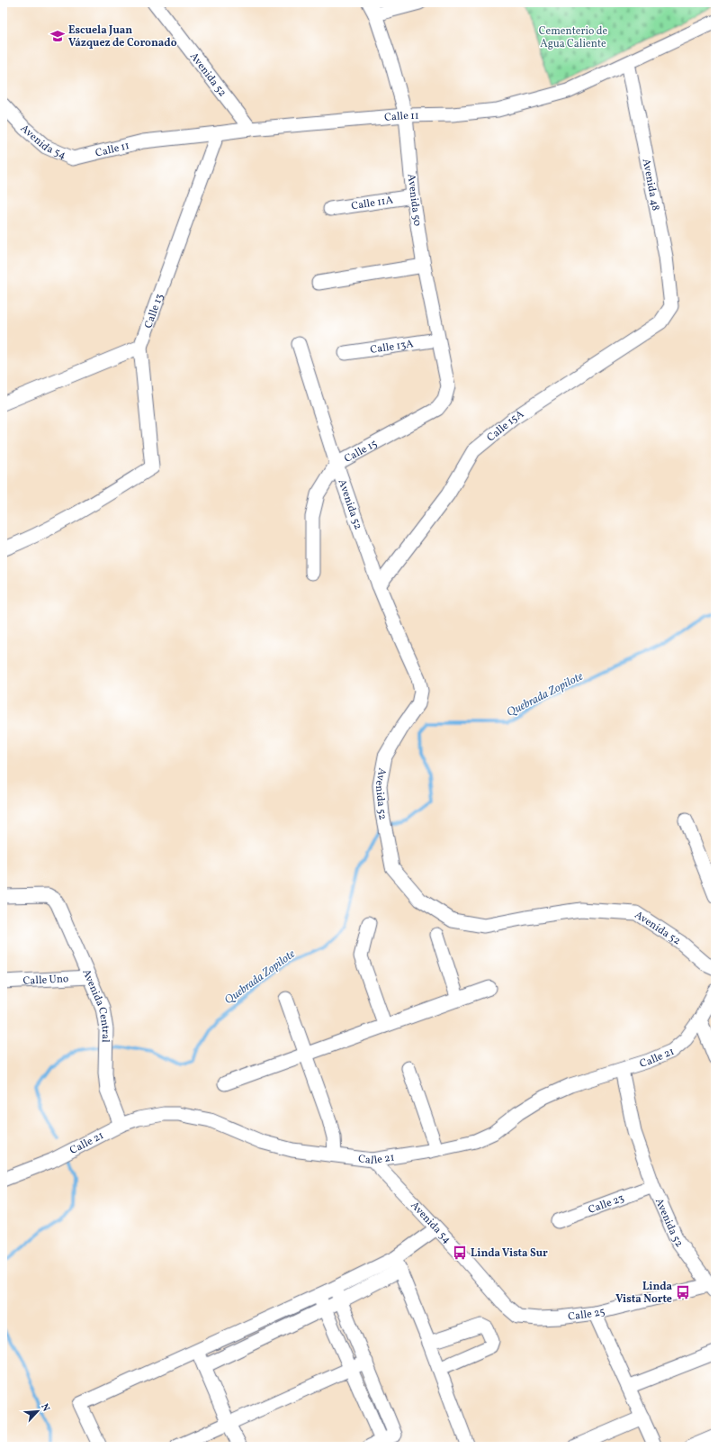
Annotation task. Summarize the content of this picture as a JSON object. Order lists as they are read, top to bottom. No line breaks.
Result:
{"streets":{"street":["Avenida 52","Calle 11","Avenida 54","Avenida 48","Avenida 50","Calle 11A","Calle 13","Calle 13A","Calle 15A","Calle 15","Calle Uno","Avenida Central","Calle 21","Calle 23","Calle 25"]},"crossings":[["Avenida 52","Calle 11"],["Avenida 52","Calle 15A"],["Avenida 52","Calle 15"],["Avenida 52","Calle 21"],["Avenida 52","Calle 23"],["Avenida 52","Calle 25"],["Calle 11","Avenida 54"],["Calle 11","Avenida 48"],["Calle 11","Avenida 50"],["Calle 11","Calle 13"],["Avenida 54","Calle 21"],["Avenida 54","Calle 25"],["Avenida 48","Calle 15A"],["Avenida 50","Calle 11A"],["Avenida 50","Calle 13A"],["Avenida 50","Calle 15"],["Calle Uno","Avenida Central"],["Avenida Central","Calle 21"]],"water":["Quebrada Zopilote"],"parks":["Cementerio de Agua Caliente"],"places":{"school or university":["Escuela Juan Vázquez de Coronado"],"bus stop":["Linda Vista Sur","Linda Vista Norte"]},"north":"top right"}
